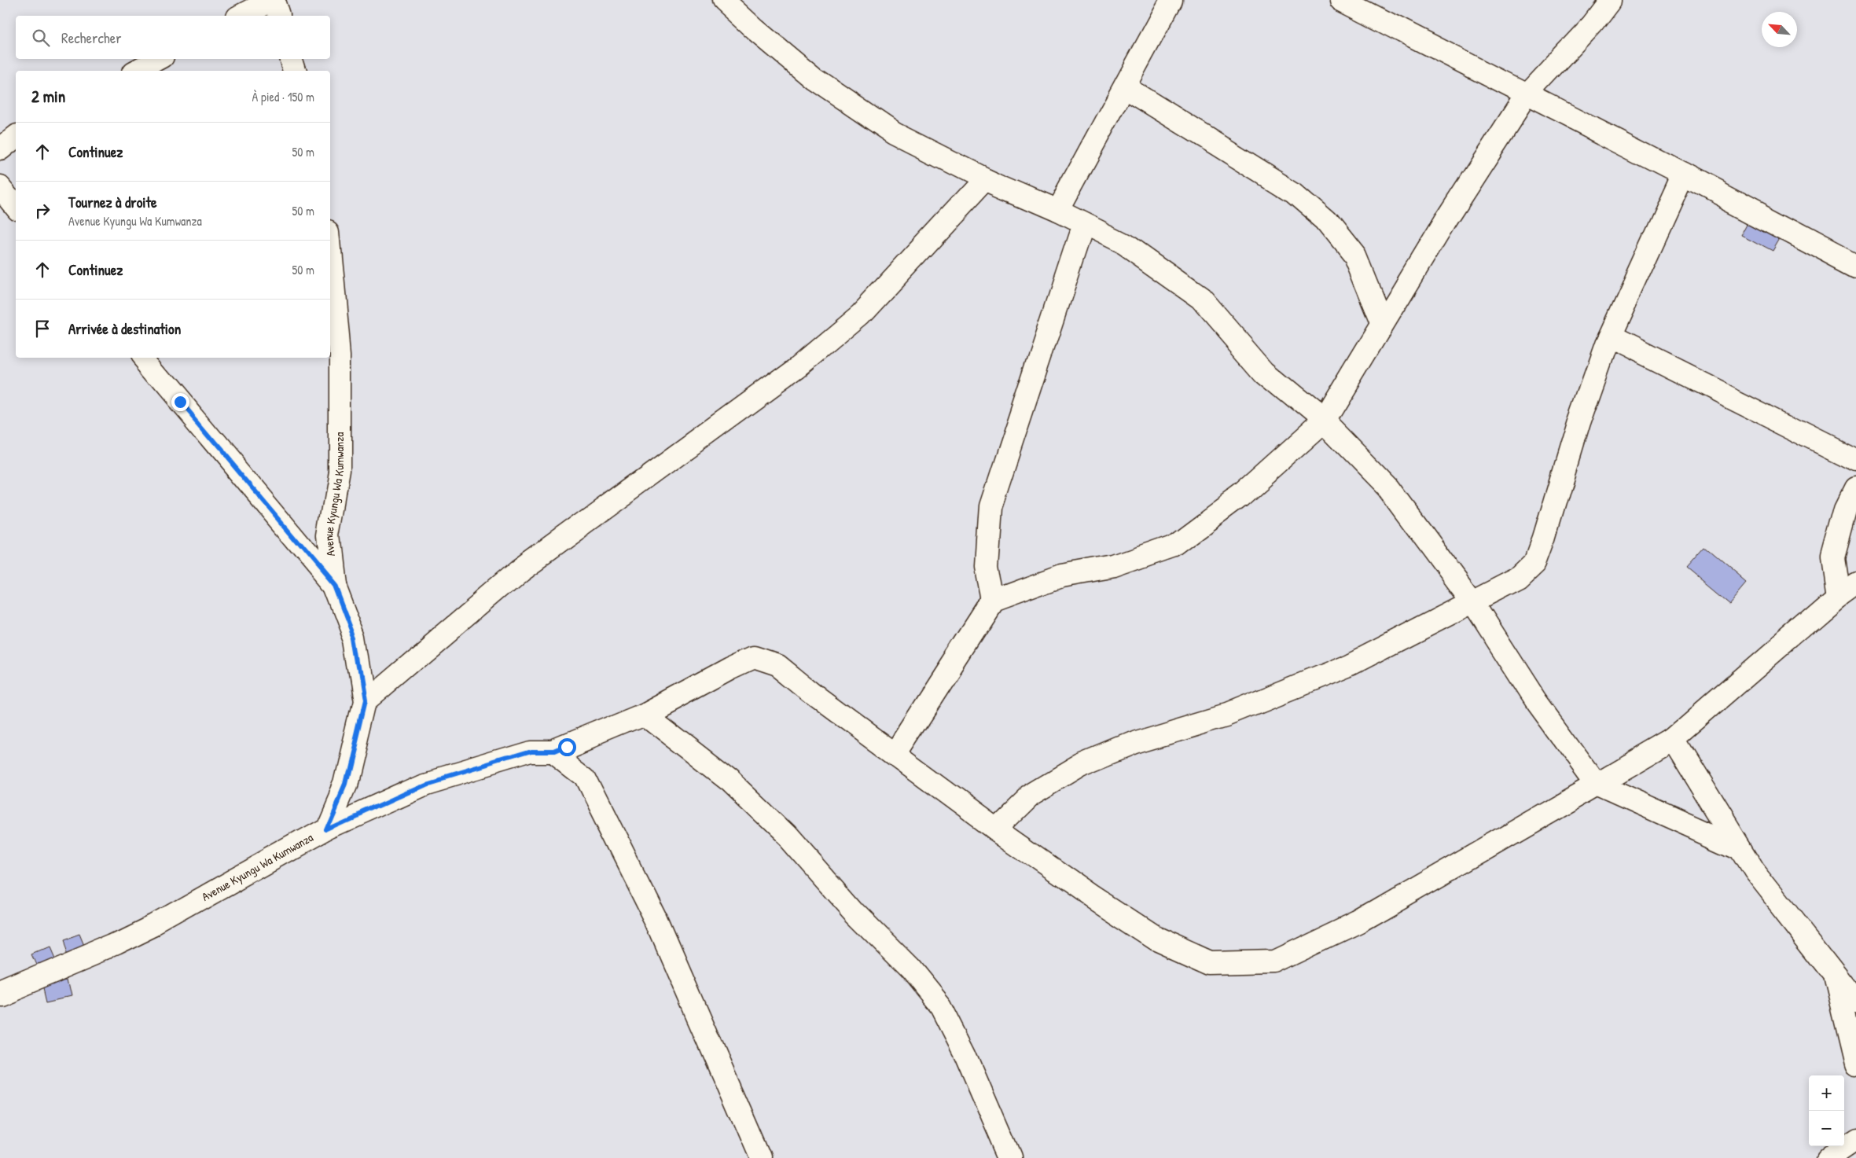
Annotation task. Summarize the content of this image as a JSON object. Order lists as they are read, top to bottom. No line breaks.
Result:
{"streets":{"street":["Avenue Kyungu Wa Kumwanza"]},"north":"top left","page":{"search":"Rechercher","heading":["2 min","À pied · 150 m"],"list":[["Continuez","50 m"],["Tournez à droite","Avenue Kyungu Wa Kumwanza","50 m"],["Continuez","50 m"],"Arrivée à destination"],"map_buttons":["+","−"]}}
